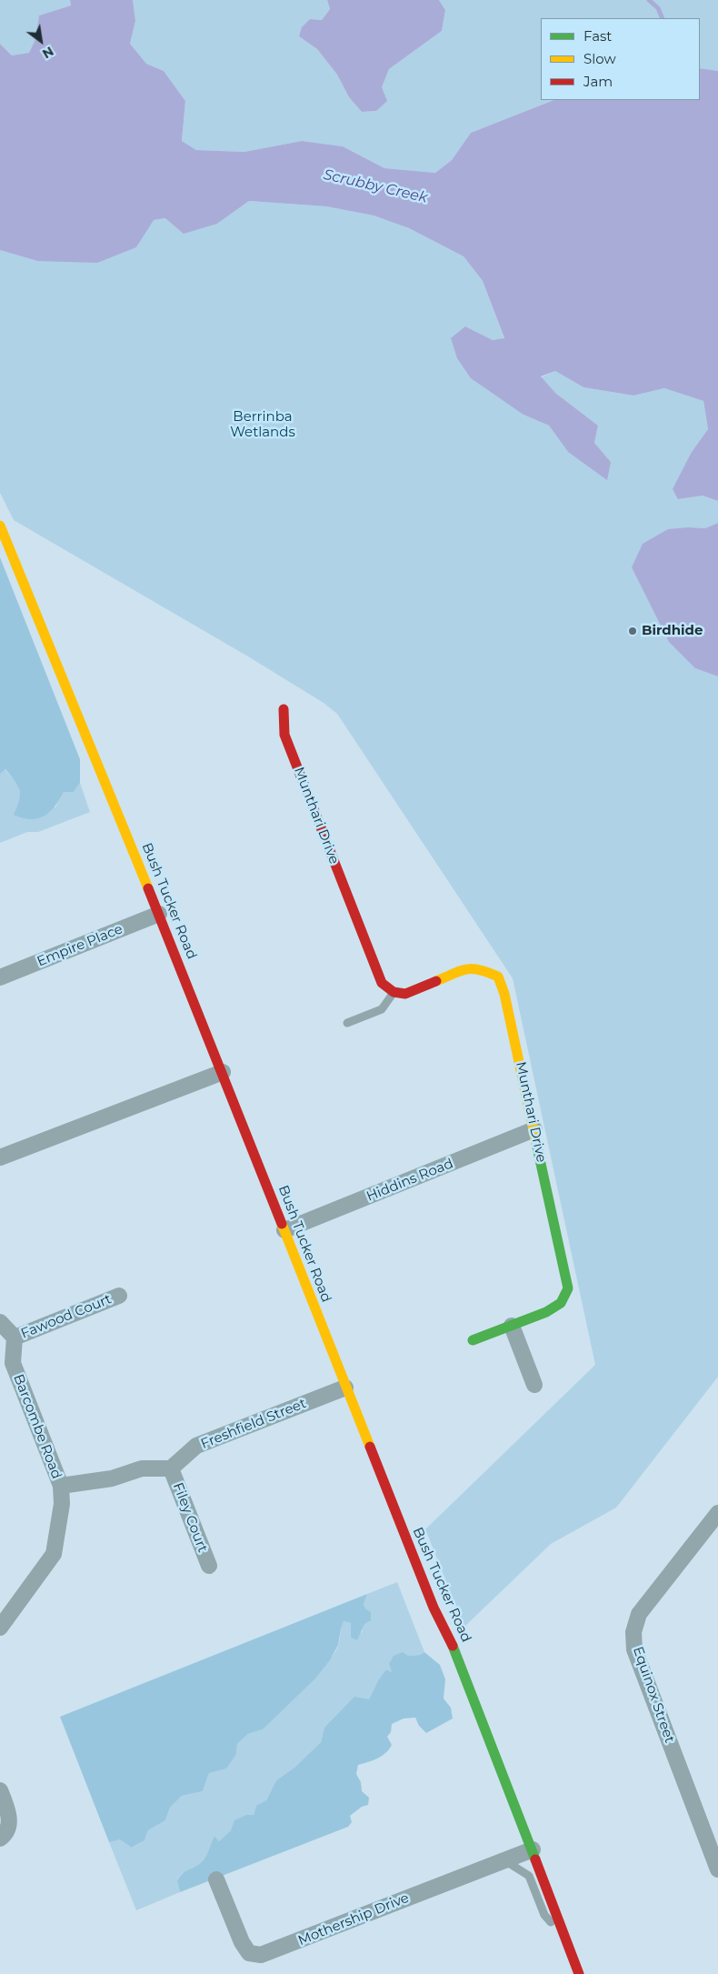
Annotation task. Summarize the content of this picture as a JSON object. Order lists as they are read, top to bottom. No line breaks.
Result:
{"streets":{"street":["Munthari Drive","Bush Tucker Road","Empire Place","Hiddins Road","Fawood Court","Freshfield Street","Barcombe Road","Filey Court","Equinox Street","Mothership Drive"]},"crossings":[["Munthari Drive","Hiddins Road"],["Bush Tucker Road","Empire Place"],["Bush Tucker Road","Hiddins Road"],["Bush Tucker Road","Freshfield Street"],["Bush Tucker Road","Mothership Drive"],["Fawood Court","Barcombe Road"],["Freshfield Street","Filey Court"]],"water":["Scrubby Creek"],"parks":["Berrinba Wetlands"],"places":["Birdhide"],"legend":["Fast","Slow","Jam"],"north":"bottom right"}
